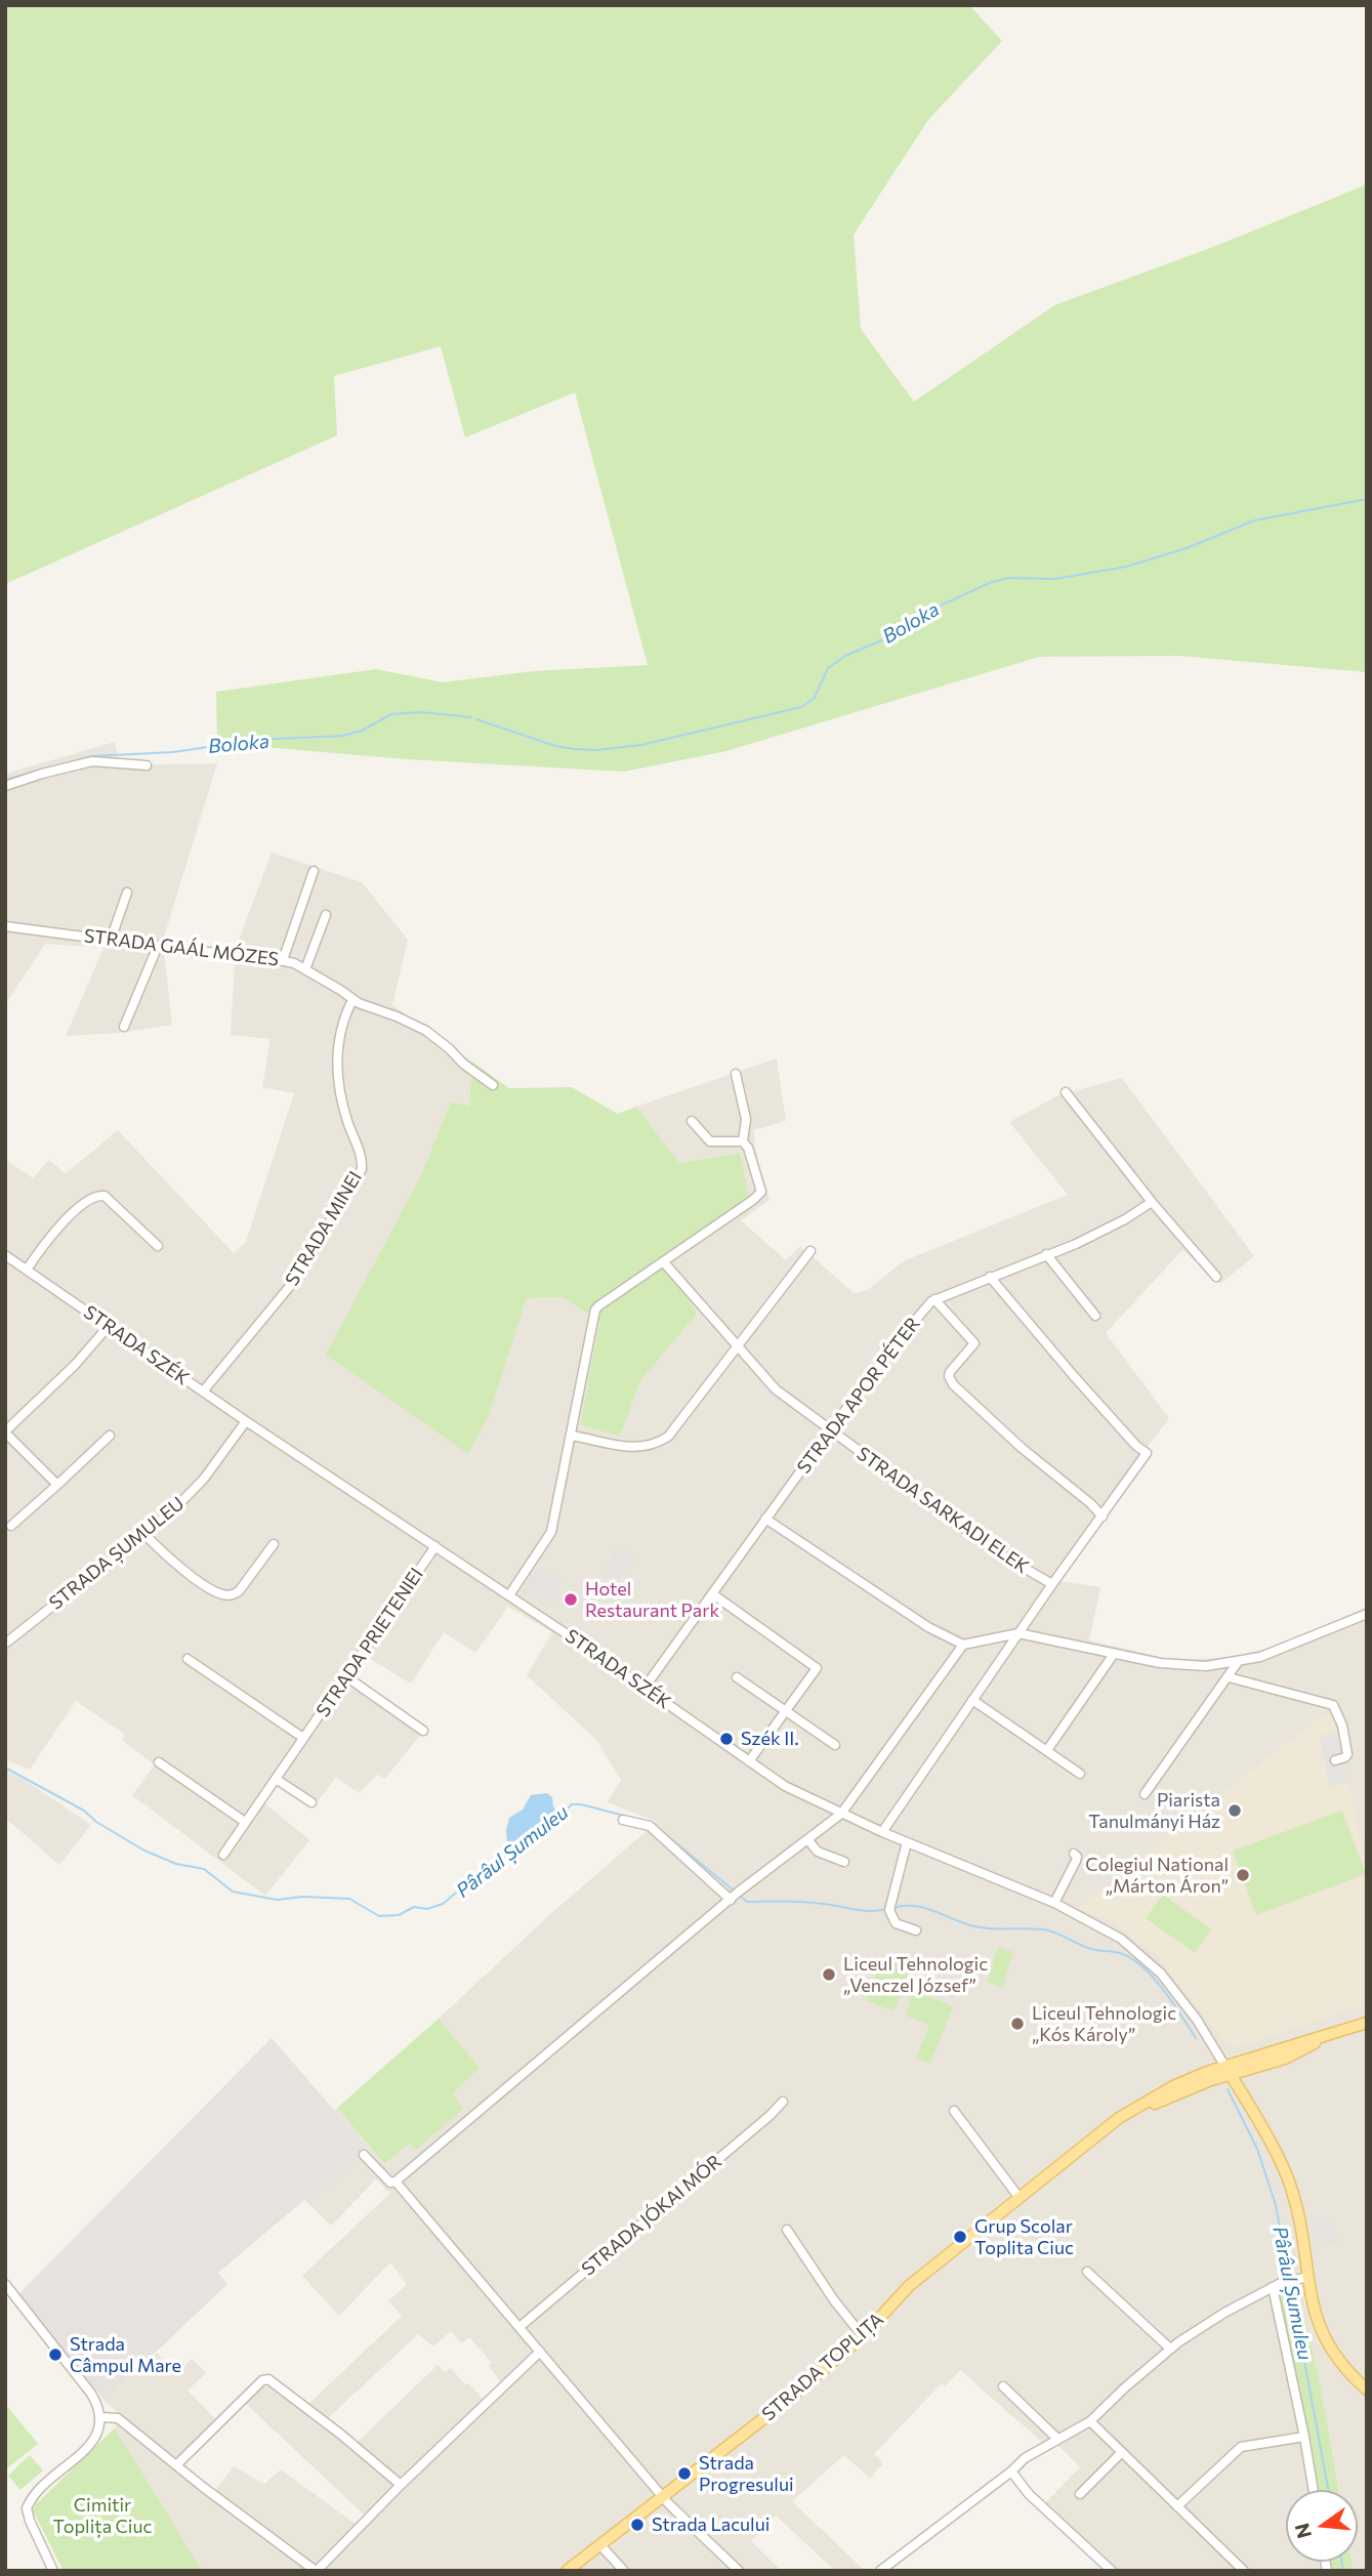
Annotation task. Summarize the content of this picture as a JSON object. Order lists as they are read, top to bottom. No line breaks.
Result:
{"streets":{"main road":["STRADA TOPLIȚA"],"street":["STRADA GAÁL MÓZES","STRADA MINEI","STRADA SZÉK","STRADA APOR PÉTER","STRADA SARKADI ELEK","STRADA ȘUMULEU","STRADA PRIETENIEI","STRADA JÓKAI MÓR"]},"crossings":[["STRADA GAÁL MÓZES","STRADA MINEI"],["STRADA MINEI","STRADA SZÉK"],["STRADA SZÉK","STRADA APOR PÉTER"],["STRADA SZÉK","STRADA ȘUMULEU"],["STRADA SZÉK","STRADA PRIETENIEI"],["STRADA SZÉK","STRADA TOPLIȚA"],["STRADA APOR PÉTER","STRADA SARKADI ELEK"]],"water":["Boloka","Pârâul Șumuleu"],"parks":["Cimitir Toplița Ciuc"],"places":["Hotel Restaurant Park","Szék II.","Piarista Tanulmányi Ház","Colegiul Național „Márton Áron”","Liceul Tehnologic „Venczel József”","Liceul Tehnologic „Kós Károly”","Grup Scolar Toplita Ciuc","Strada Câmpul Mare","Strada Progresului","Strada Lacului"],"north":"left"}
